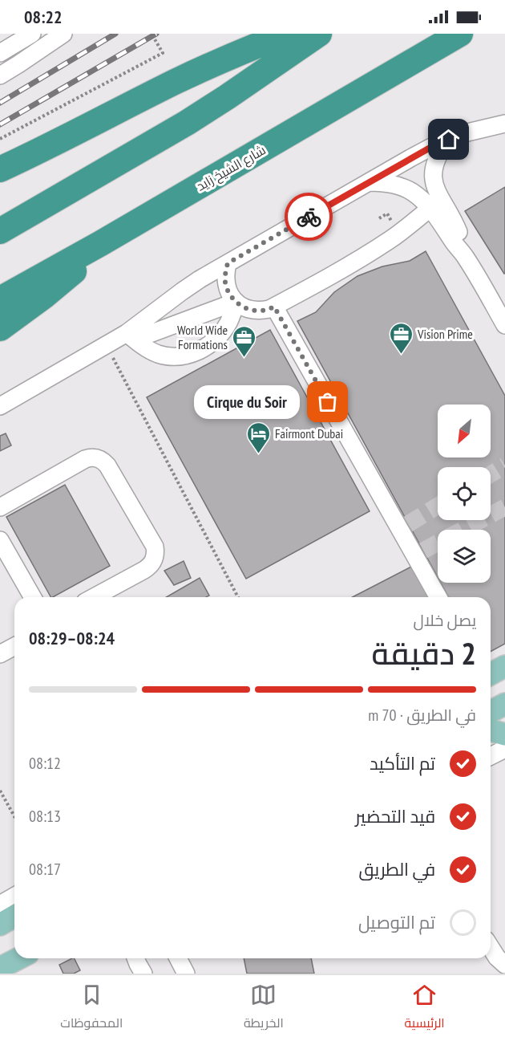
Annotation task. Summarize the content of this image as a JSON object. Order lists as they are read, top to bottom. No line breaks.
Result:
{"streets":{"highway":["شارع الشيخ زايد"]},"places":{"office":["Vision Prime","World Wide Formations"],"other":["Cirque du Soir"],"hotel":["Fairmont Dubai"]},"north":"bottom left","page":{"status":"08:22","bubble":"Cirque du Soir","heading":["2 دقيقة","يصل خلال","08:24–08:29"],"bar":"في الطريق · 70 m","list":[["تم التأكيد","08:12"],["قيد التحضير","08:13"],["في الطريق","08:17"],"تم التوصيل"],"tabs":["الرئيسية","الخريطة","المحفوظات"]}}
